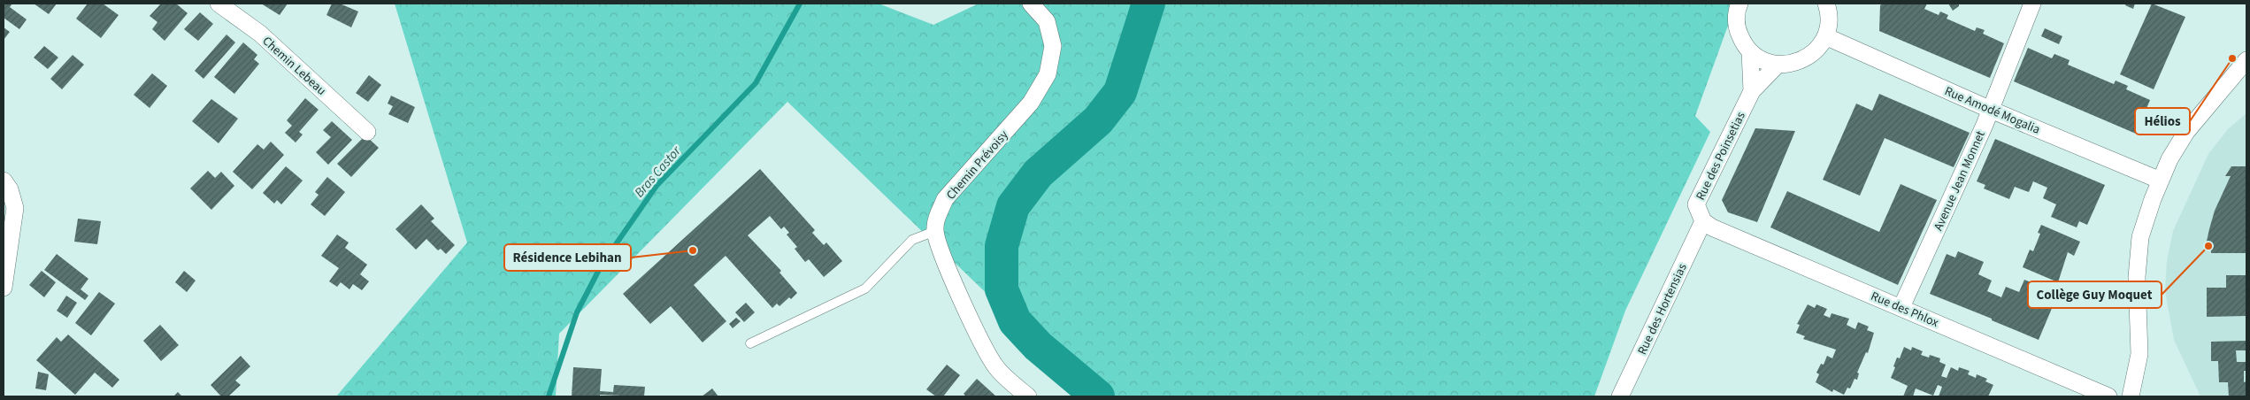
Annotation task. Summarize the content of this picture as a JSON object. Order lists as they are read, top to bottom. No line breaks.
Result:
{"streets":{"street":["Chemin Lebeau","Rue Amodé Mogalia","Rue des Poinsetias","Chemin Prévoisy","Avenue Jean Monnet","Rue des Hortensias","Rue des Phlox"]},"crossings":[["Rue Amodé Mogalia","Avenue Jean Monnet"],["Rue des Poinsetias","Rue des Hortensias"],["Rue des Poinsetias","Rue des Phlox"],["Avenue Jean Monnet","Rue des Phlox"],["Rue des Hortensias","Rue des Phlox"]],"water":["Bras Castor"],"places":["Hélios","Collège Guy Moquet","Résidence Lebihan"]}
